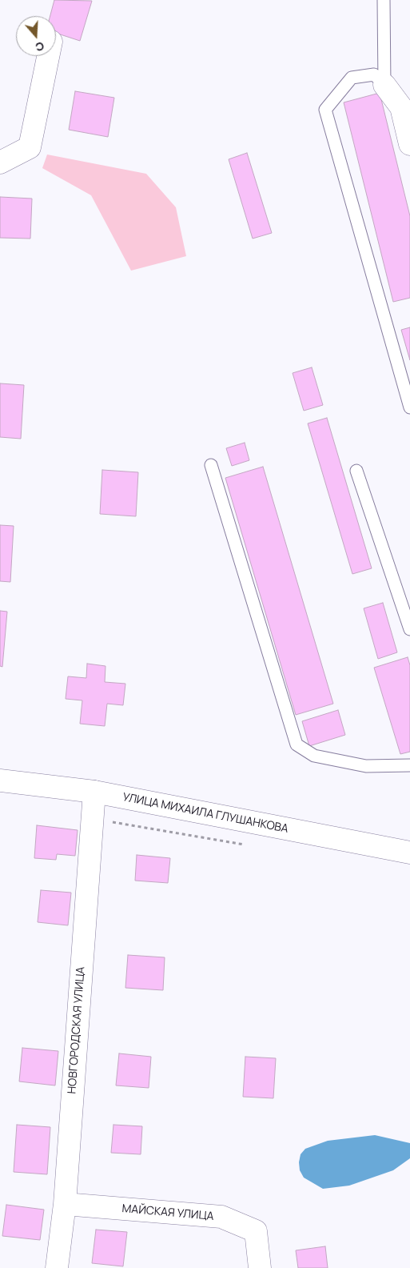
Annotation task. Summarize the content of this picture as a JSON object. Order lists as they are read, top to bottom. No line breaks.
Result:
{"streets":{"street":["УЛИЦА МИХАИЛА ГЛУШАНКОВА","НОВГОРОДСКАЯ УЛИЦА","МАЙСКАЯ УЛИЦА"]},"crossings":[["УЛИЦА МИХАИЛА ГЛУШАНКОВА","НОВГОРОДСКАЯ УЛИЦА"],["НОВГОРОДСКАЯ УЛИЦА","МАЙСКАЯ УЛИЦА"]],"north":"bottom"}
